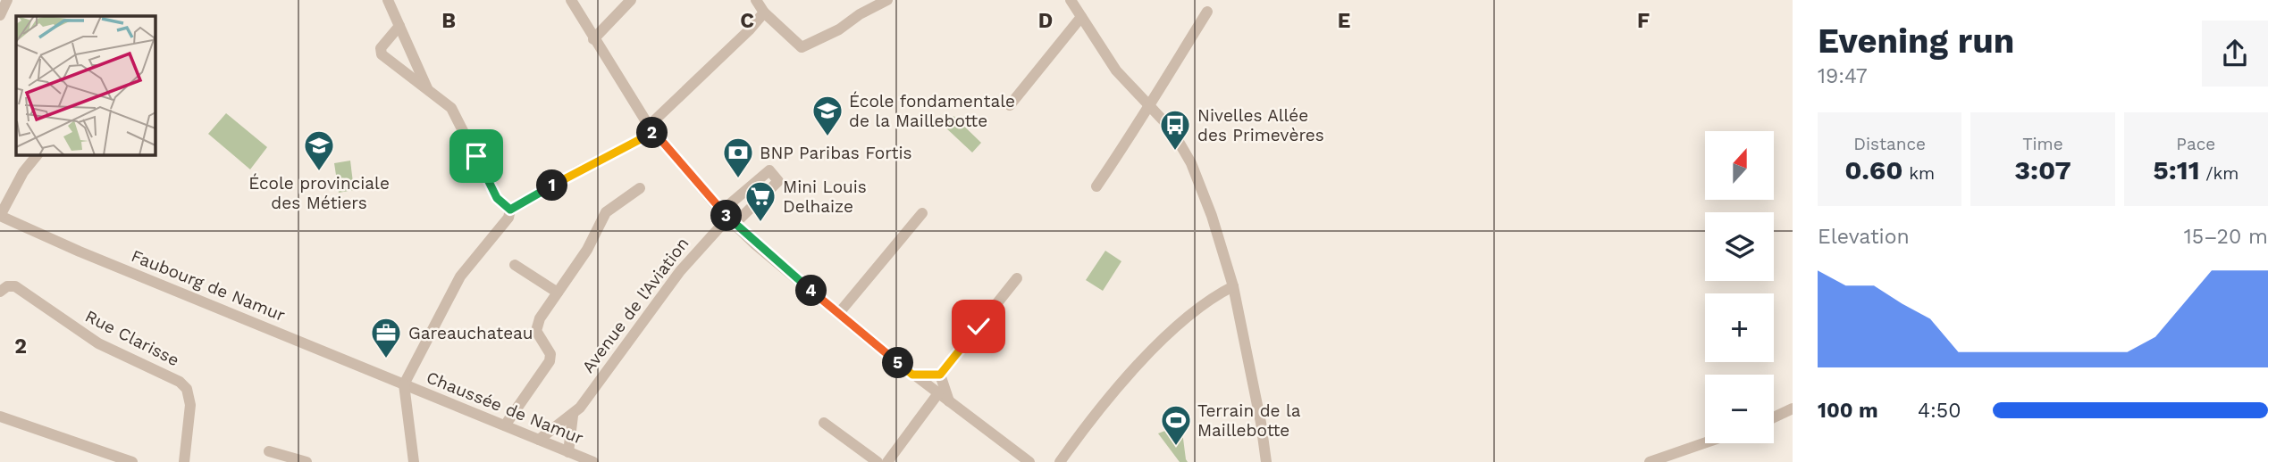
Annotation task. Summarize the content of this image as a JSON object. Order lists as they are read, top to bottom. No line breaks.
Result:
{"streets":{"street":["Faubourg de Namur","Avenue de l'Aviation","Rue Clarisse","Chaussée de Namur"]},"crossings":[["Faubourg de Namur","Chaussée de Namur"],["Avenue de l'Aviation","Chaussée de Namur"]],"places":{"school or university":["École fondamentale de la Maillebotte","École provinciale des Métiers"],"bus stop":["Nivelles Allée des Primevères"],"bank":["BNP Paribas Fortis"],"supermarket":["Mini Louis Delhaize"],"office":["Gareauchateau"],"sports":["Terrain de la Maillebotte"]},"north":"top","page":{"heading":["Evening run","19:47"],"stats":[["Distance","0.60 km"],["Time","3:07"],["Pace","5:11 /km"]],"pins":["2","1","3","4","5"],"map_buttons":["+","−"],"chart":["Elevation","15–20 m"],"list":[{"name":"100 m","note":"4:50"}]},"grid":{"columns":["B","C","D","E","F"],"rows":["2"]}}
